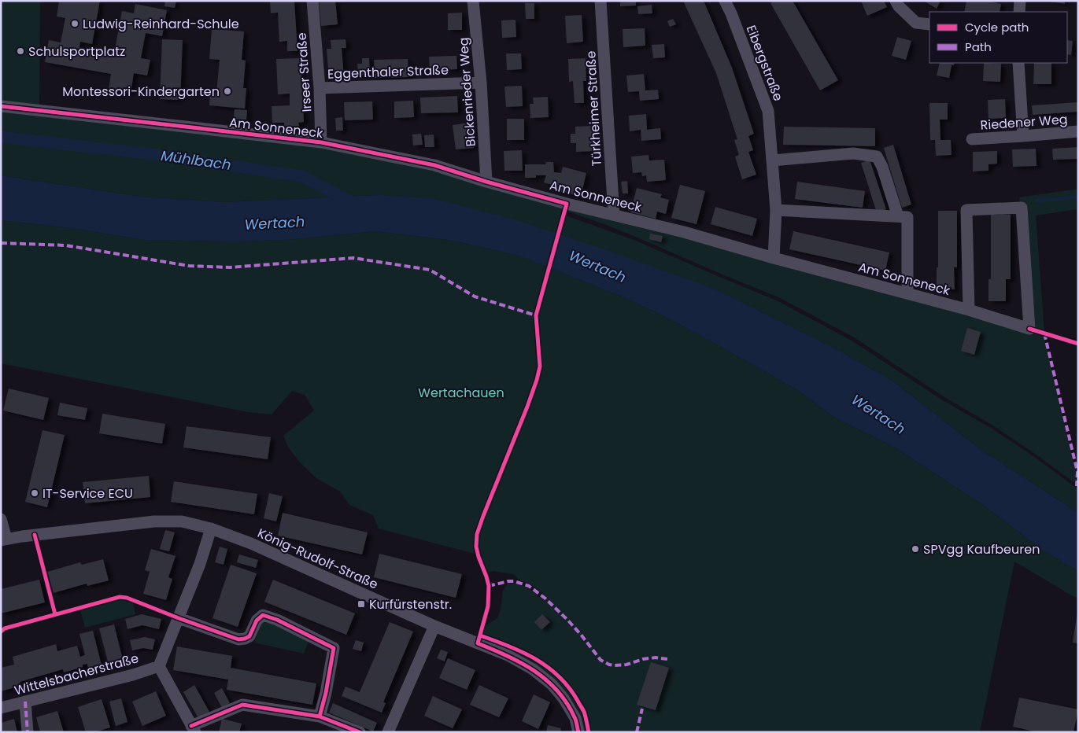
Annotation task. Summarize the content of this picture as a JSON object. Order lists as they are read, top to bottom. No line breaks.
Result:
{"streets":{"street":["Eibergstraße","Eggenthaler Straße","Irseer Straße","Bickenrieder Weg","Türkheimer Straße","Riedener Weg","Am Sonneneck","König-Rudolf-Straße","Wittelsbacherstraße"]},"crossings":[["Eibergstraße","Am Sonneneck"],["Eggenthaler Straße","Irseer Straße"],["Eggenthaler Straße","Bickenrieder Weg"],["Irseer Straße","Am Sonneneck"],["Bickenrieder Weg","Am Sonneneck"],["Türkheimer Straße","Am Sonneneck"]],"water":["Mühlbach","Wertach"],"parks":["Wertachauen"],"places":{"other":["Ludwig-Reinhard-Schule","Schulsportplatz","Montessori-Kindergarten","IT-Service ECU","SPVgg Kaufbeuren"],"transit":["Kurfürstenstr."]},"legend":["Cycle path","Path"]}
